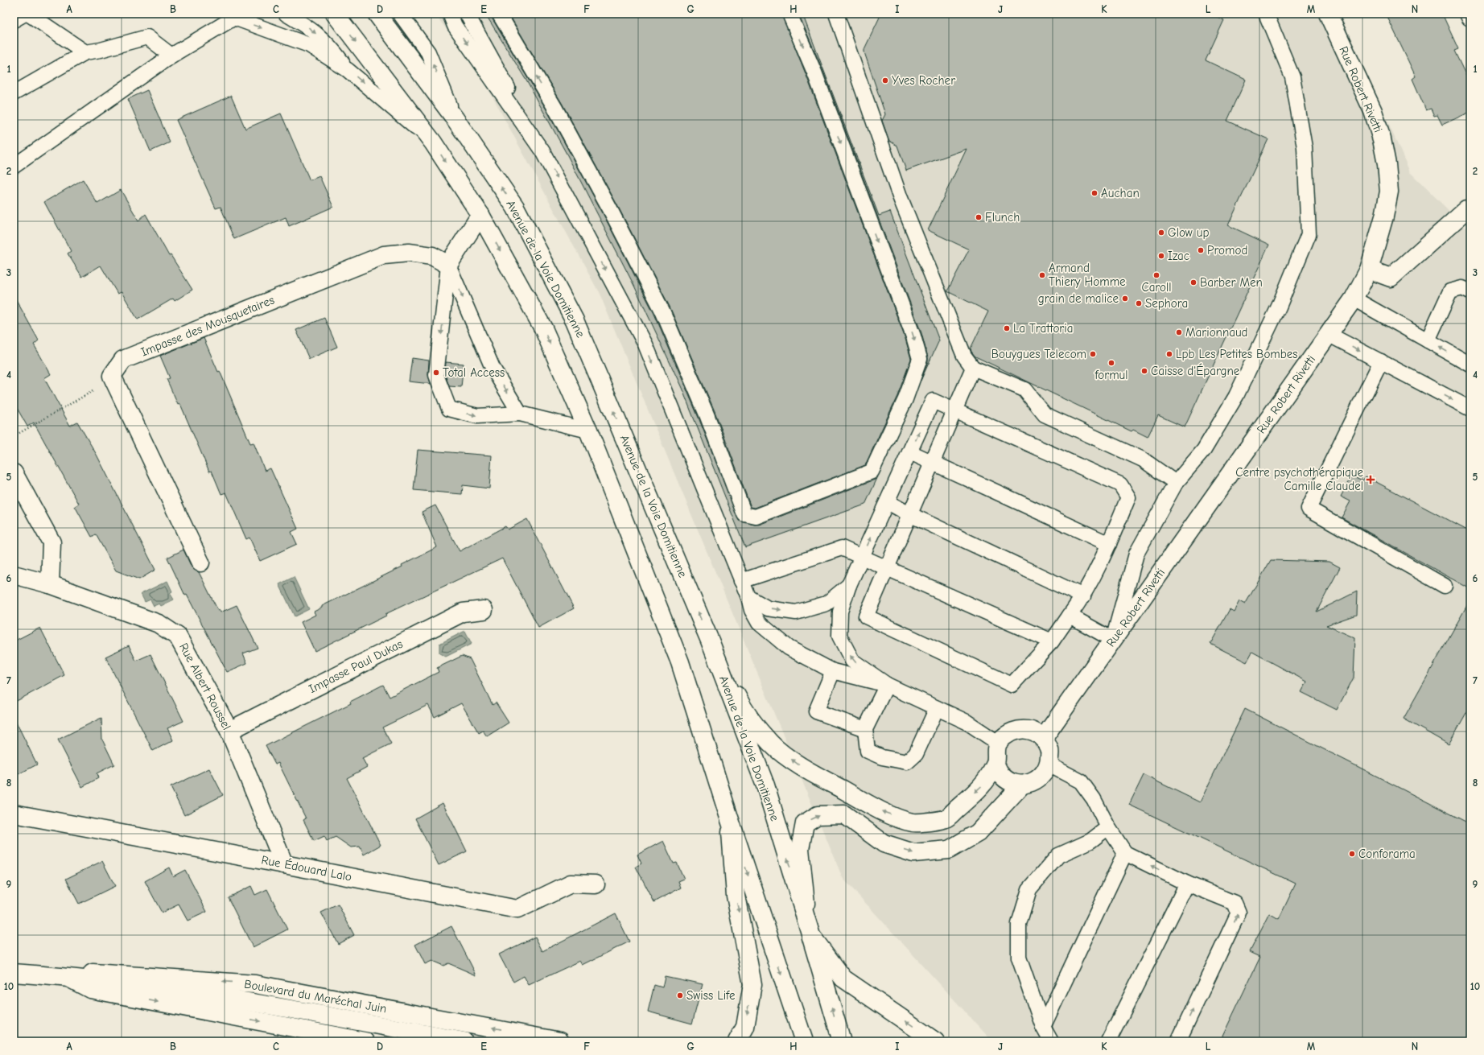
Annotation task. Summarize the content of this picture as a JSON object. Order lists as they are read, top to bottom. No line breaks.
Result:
{"streets":{"street":["Rue Robert Rivetti","Avenue de la Voie Domitienne","Impasse des Mousquetaires","Impasse Paul Dukas","Rue Albert Roussel","Rue Édouard Lalo","Boulevard du Maréchal Juin"]},"crossings":[["Impasse Paul Dukas","Rue Albert Roussel"],["Rue Albert Roussel","Rue Édouard Lalo"]],"places":{"other":["Yves Rocher","Auchan","Flunch","Glow up","Promod","Izac","Armand Thiery Homme","Caroll","Barber Men","grain de malice","Sephora","La Trattoria","Marionnaud","Bouygues Telecom","Lpb Les Petites Bombes","formul","Caisse d'Épargne","Total Access","Conforama","Swiss Life"],"health":["Centre psychothérapique Camille Claudel"]},"grid":{"columns":["A","B","C","D","E","F","G","H","I","J","K","L","M","N"],"rows":["1","2","3","4","5","6","7","8","9","10"]}}
